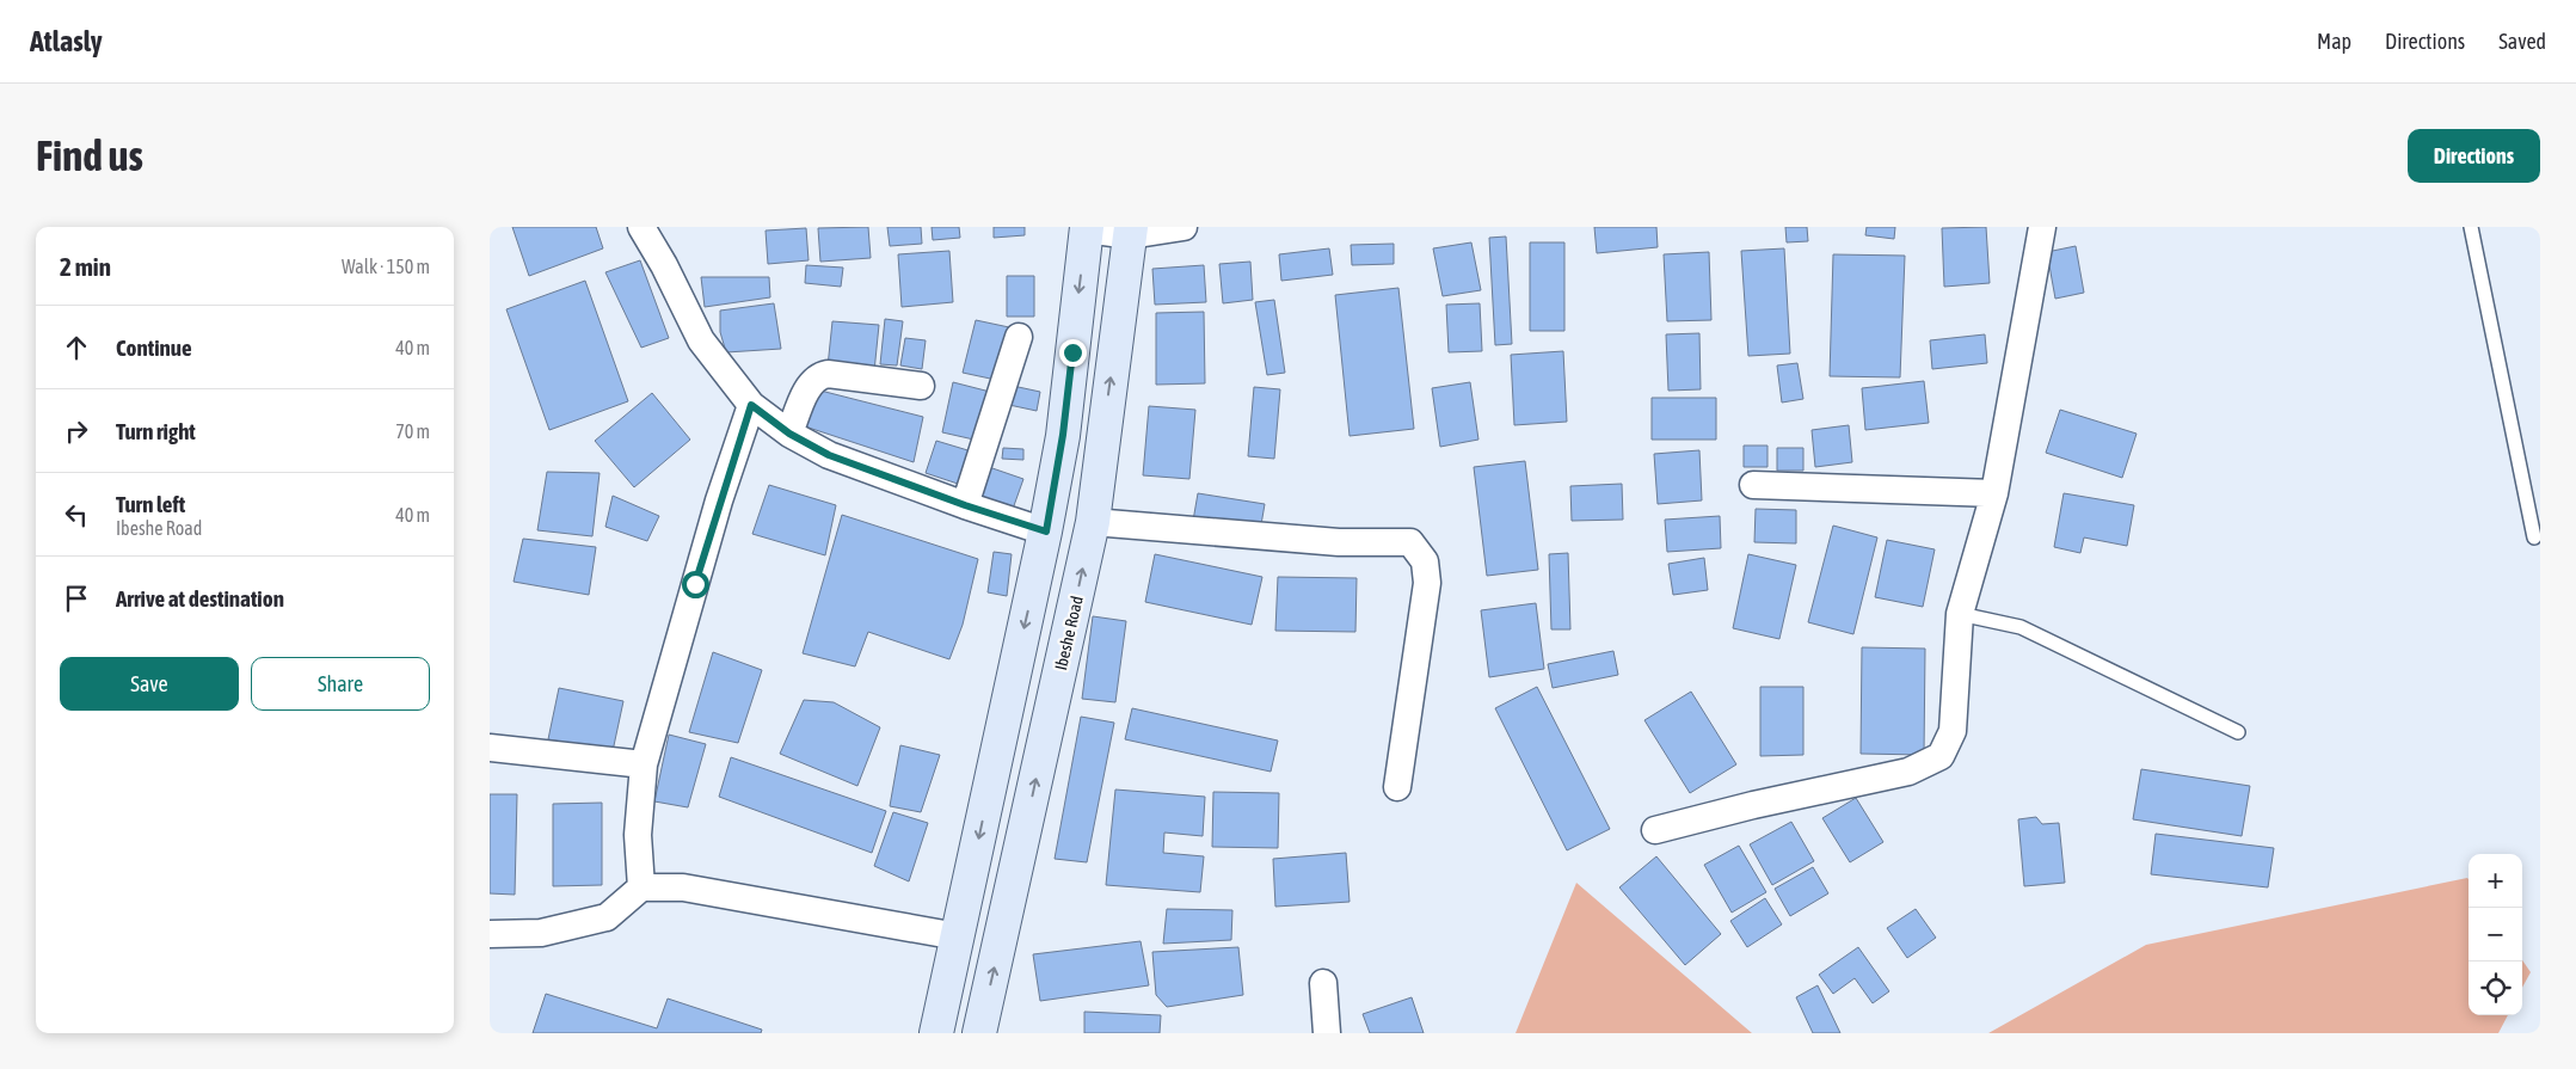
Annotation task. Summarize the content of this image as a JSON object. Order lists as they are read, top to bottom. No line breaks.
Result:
{"streets":{"main road":["Ibeshe Road"]},"page":{"header":"Atlasly","nav":["Map","Directions","Saved"],"buttons":["Directions",["Save","Share"]],"title":"Find us","heading":["2 min","Walk · 150 m"],"list":[["Continue","40 m"],["Turn right","70 m"],["Turn left","Ibeshe Road","40 m"],"Arrive at destination"],"map_buttons":["+","−"]}}
